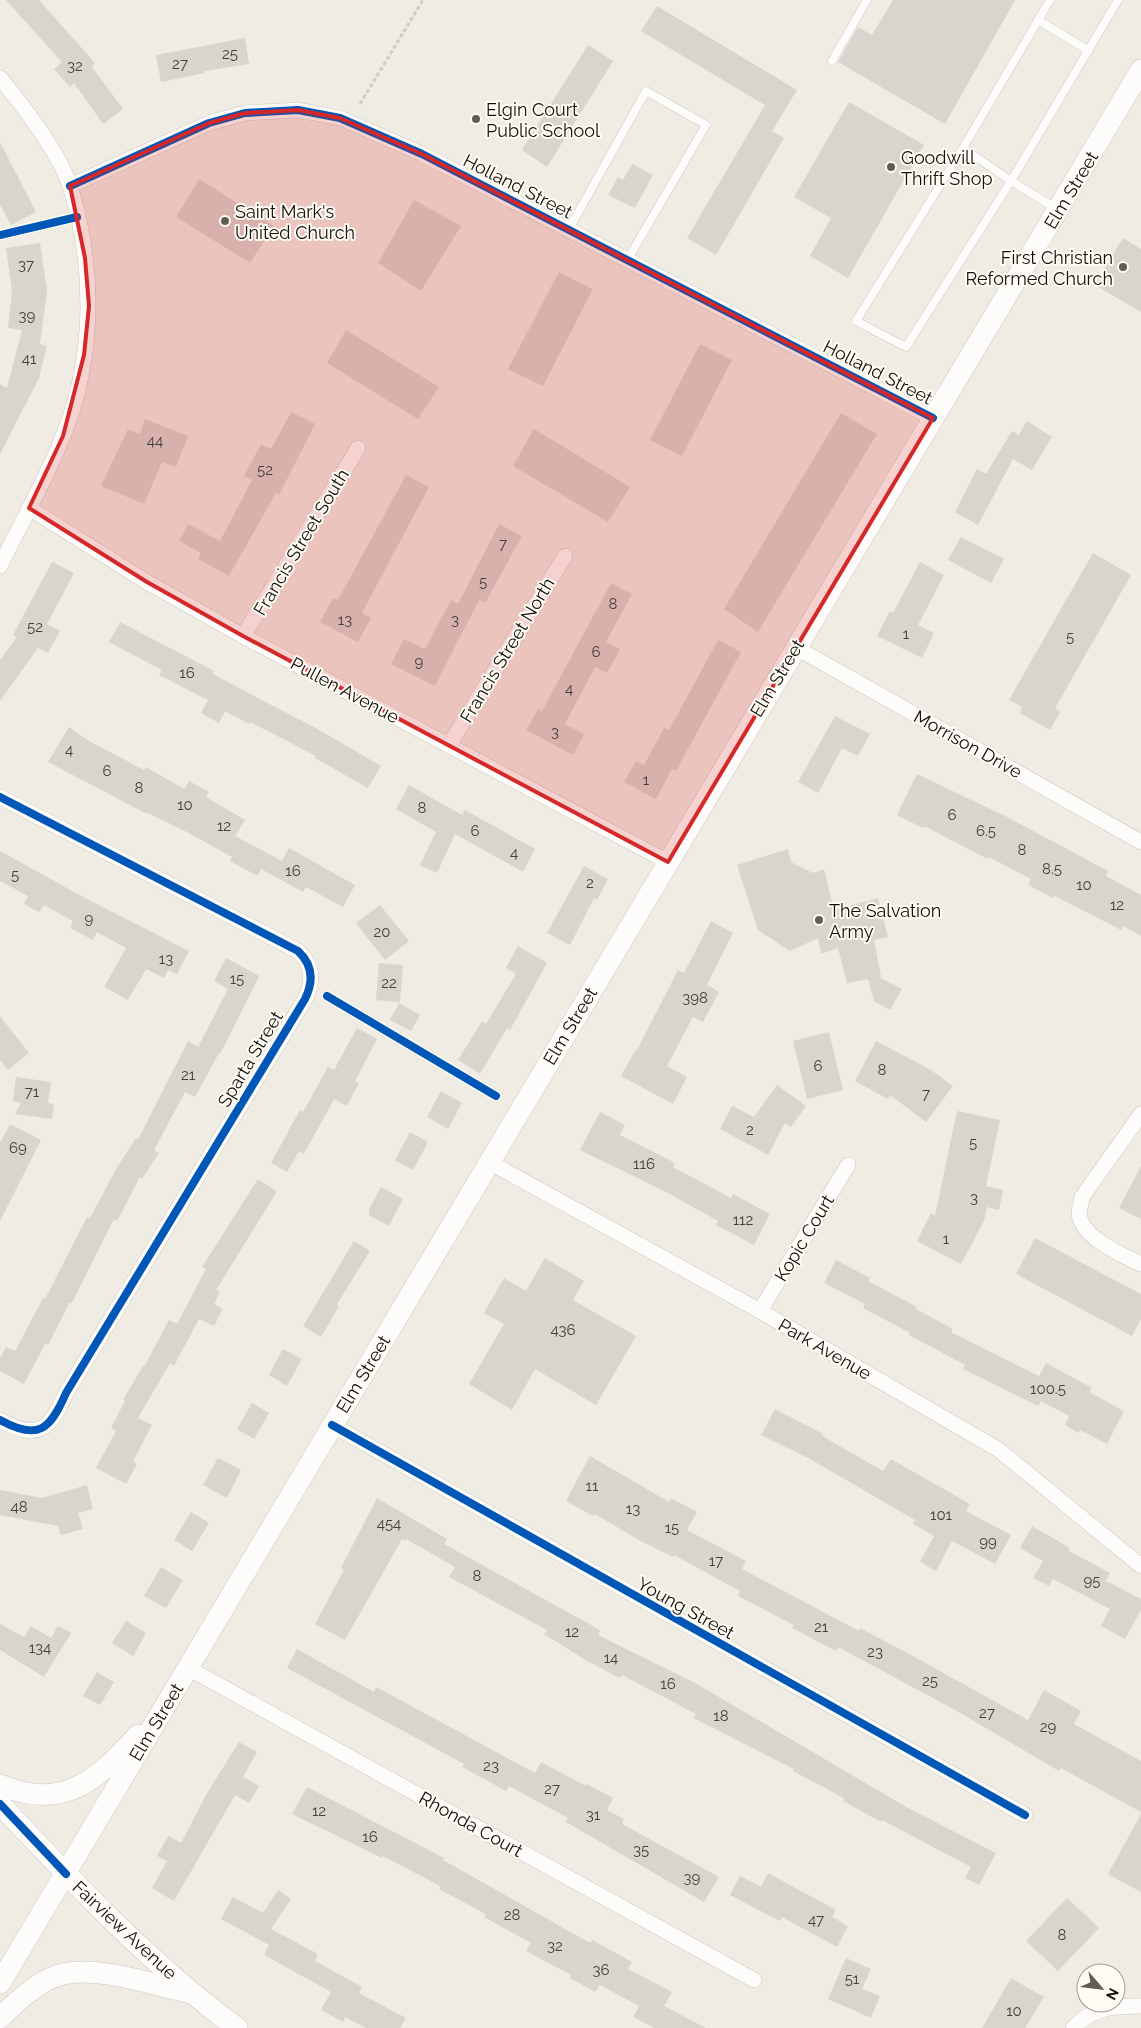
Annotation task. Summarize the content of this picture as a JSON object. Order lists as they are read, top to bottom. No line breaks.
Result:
{"streets":{"main road":["Elm Street","Fairview Avenue"],"street":["Holland Street","Francis Street South","Francis Street North","Pullen Avenue","Morrison Drive","Sparta Street","Kopic Court","Park Avenue","Young Street","Rhonda Court"]},"crossings":[["Holland Street","Elm Street"],["Elm Street","Pullen Avenue"],["Elm Street","Morrison Drive"],["Elm Street","Park Avenue"],["Elm Street","Young Street"],["Elm Street","Rhonda Court"],["Elm Street","Fairview Avenue"],["Francis Street South","Pullen Avenue"],["Francis Street North","Pullen Avenue"],["Kopic Court","Park Avenue"]],"places":["Elgin Court Public School","Goodwill Thrift Shop","Saint Mark's United Church","First Christian Reformed Church","The Salvation Army"],"house_numbers":["25","27","32","37","39","41","44","52","7","5","8","13","3","52","1","5","6","9","16","4","3","4","6","1","8","10","8","6","12","6","6.5","8","4","8.5","16","5","2","10","12","9","20","13","15","22","398","6","8","21","71","7","2","5","69","116","3","112","1","436","100.5","11","48","13","101","454","15","99","17","8","95","21","12","134","23","14","25","16","27","18","29","23","27","12","31","16","35","39","28","47","8","32","36","51","10"],"north":"bottom right"}
